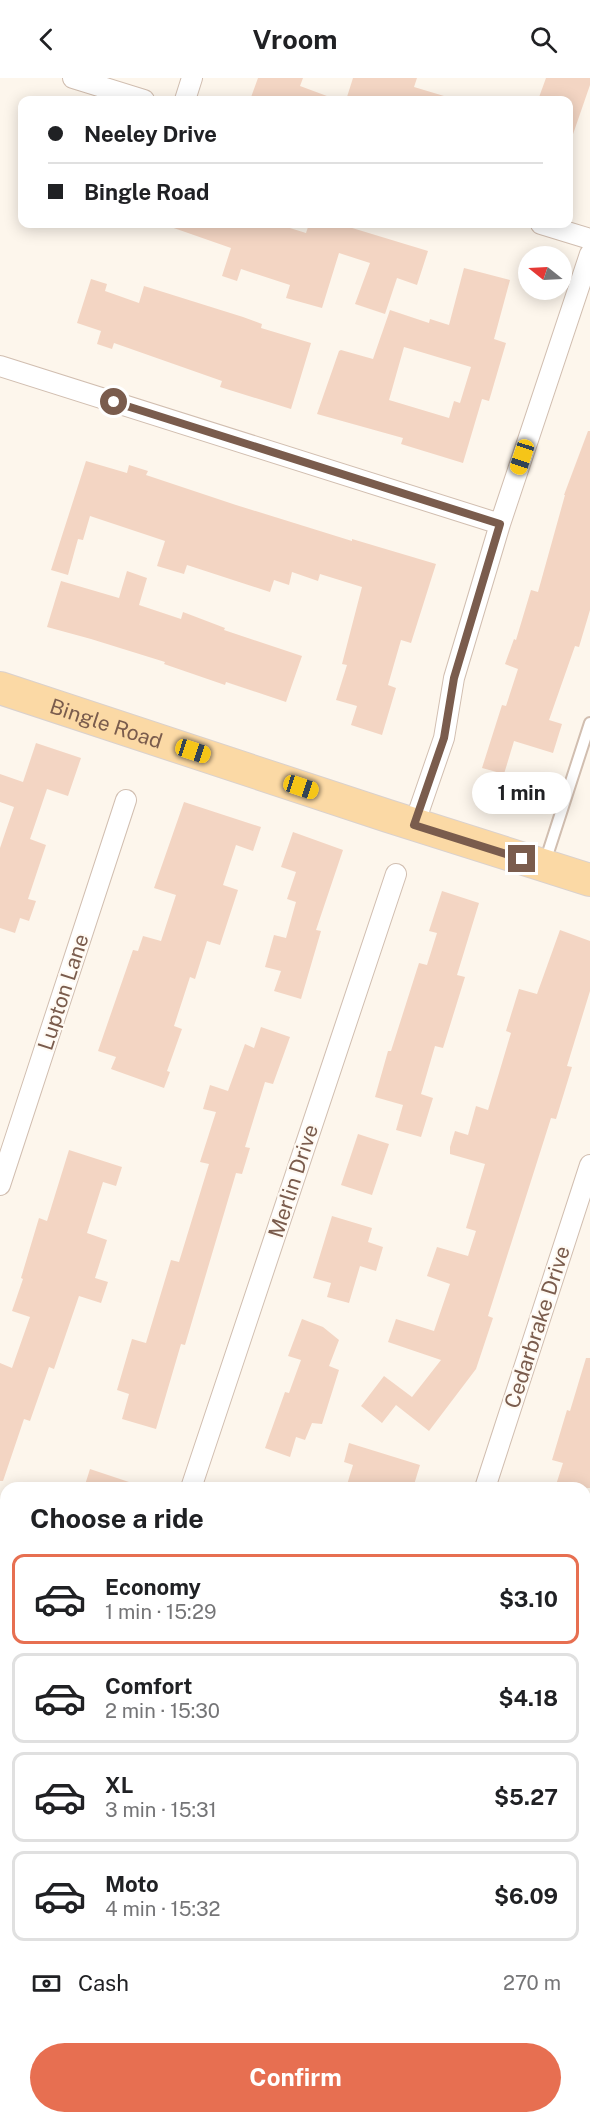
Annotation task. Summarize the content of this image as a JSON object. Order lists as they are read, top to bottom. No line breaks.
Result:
{"streets":{"main road":["Bingle Road"],"street":["Lupton Lane","Merlin Drive","Cedarbrake Drive"]},"north":"left","page":{"header":"Vroom","banner":["Neeley Drive","Bingle Road"],"bubble":"1 min","heading":"Choose a ride","list":[{"name":"Economy","note":"1 min · 15:29","value":"$3.10"},{"name":"Comfort","note":"2 min · 15:30","value":"$4.18"},{"name":"XL","note":"3 min · 15:31","value":"$5.27"},{"name":"Moto","note":"4 min · 15:32","value":"$6.09"}],"pay":["Cash","270 m"],"buttons":"Confirm"}}
